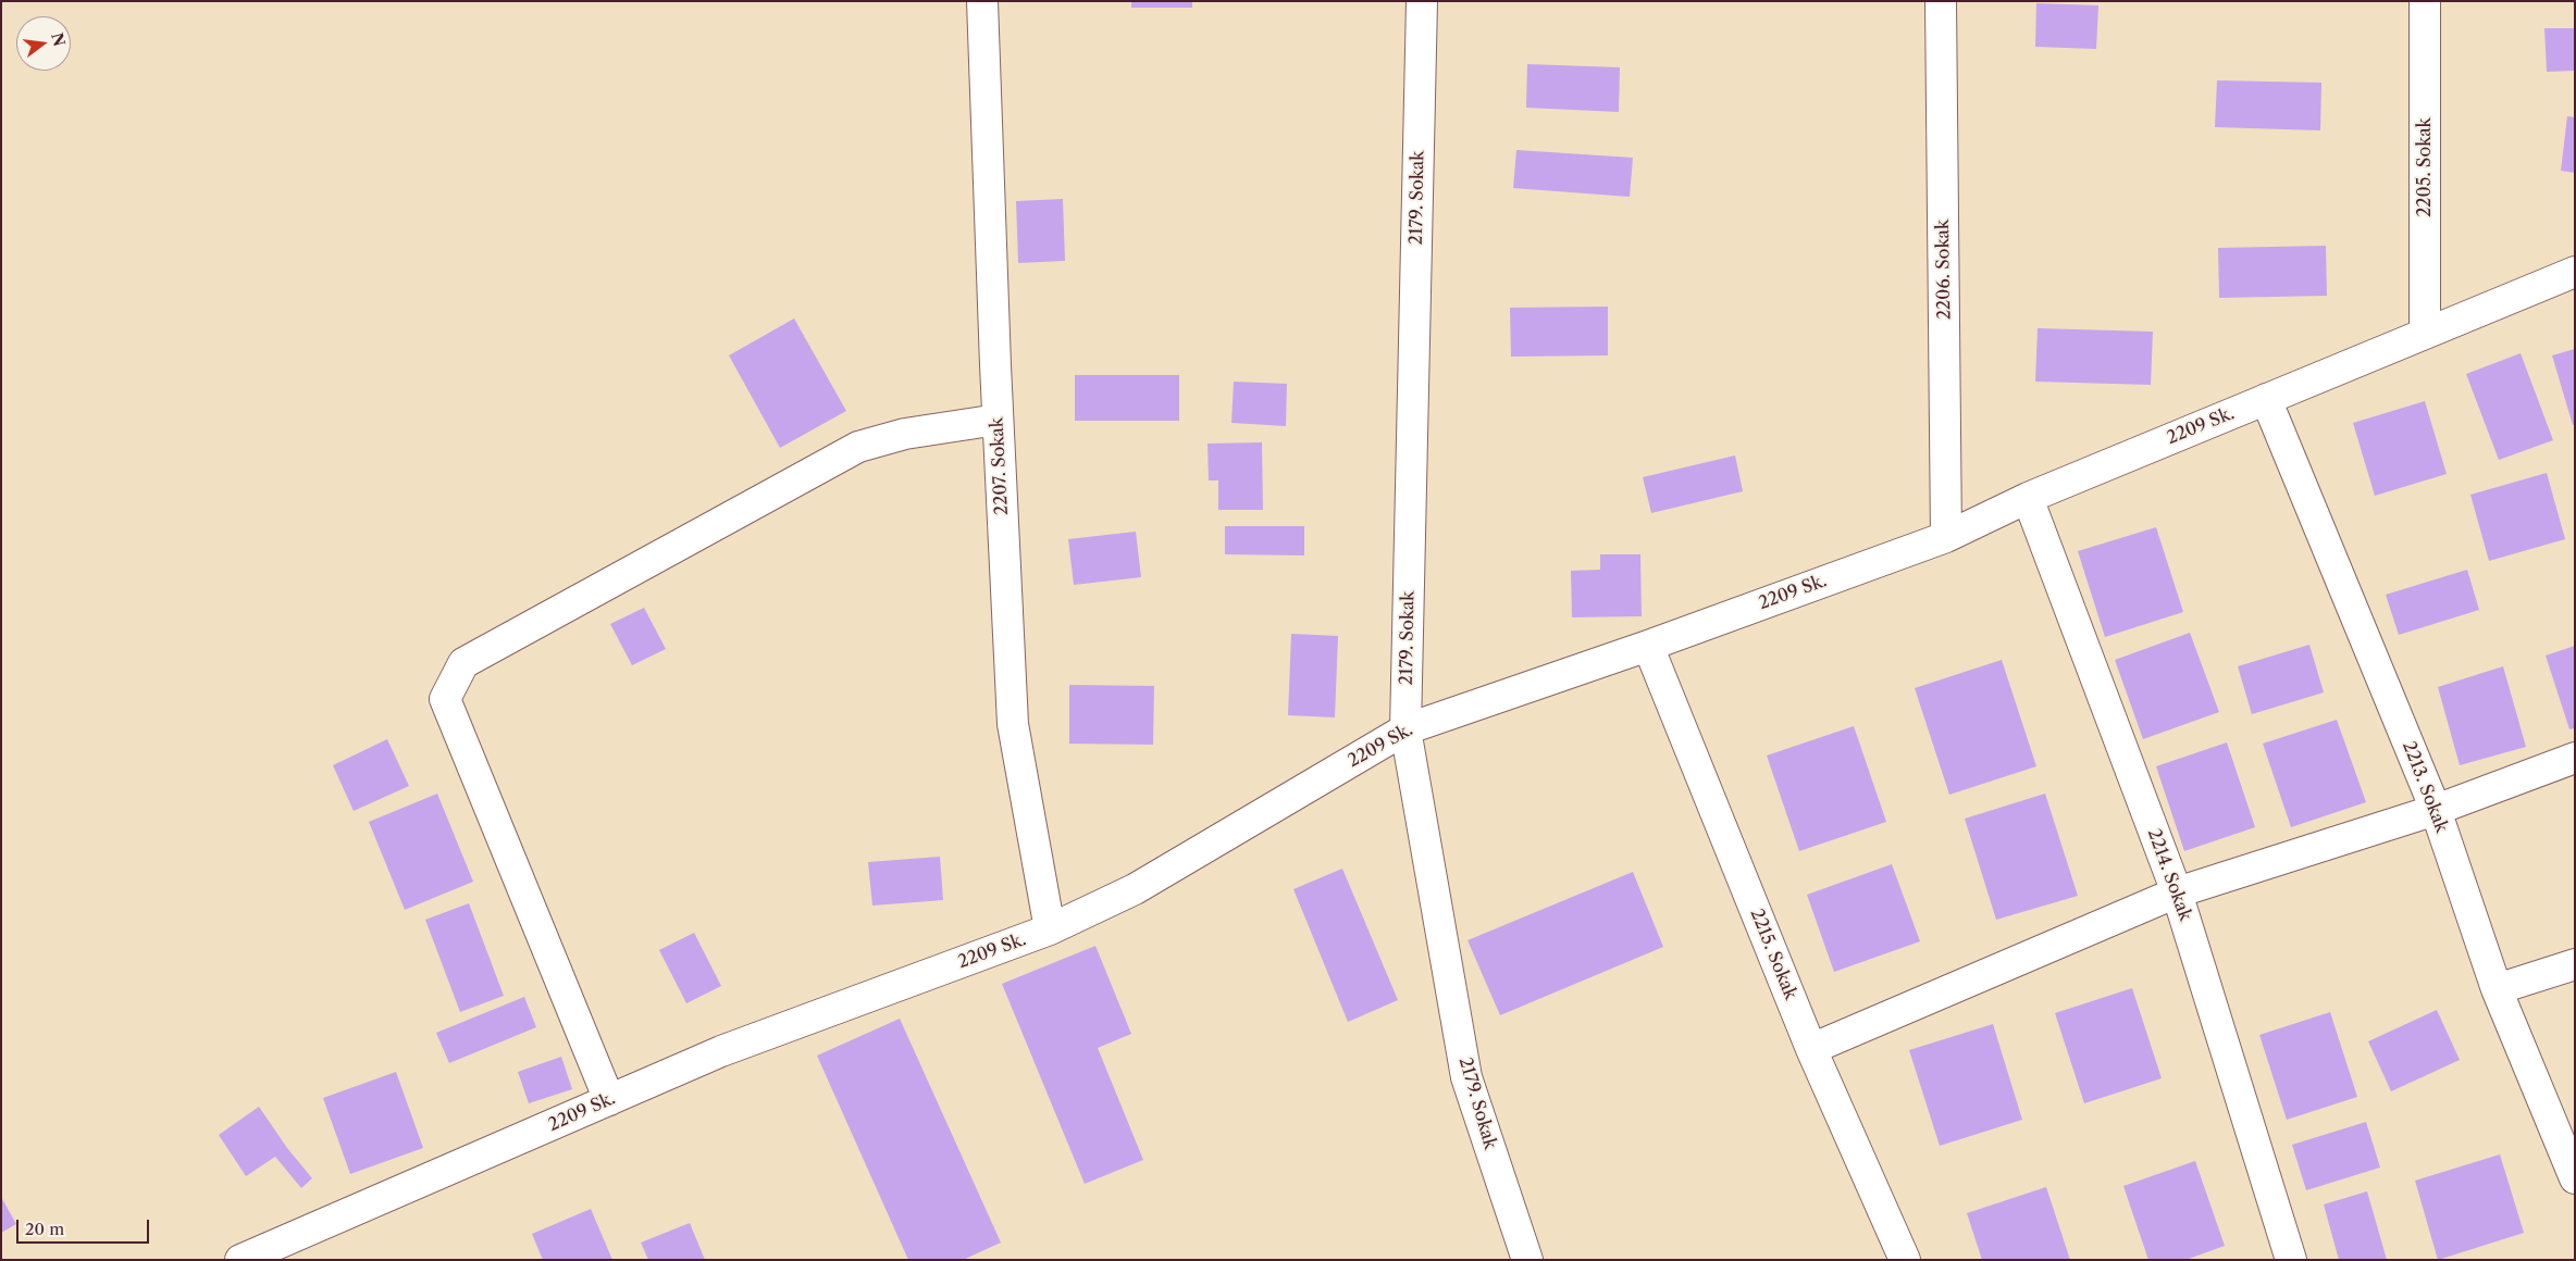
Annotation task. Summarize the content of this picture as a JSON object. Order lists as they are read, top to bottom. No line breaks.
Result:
{"streets":{"street":["2205. Sokak","2179. Sokak","2206. Sokak","2209 Sk.","2207. Sokak","2213. Sokak","2214. Sokak","2215. Sokak"]},"crossings":[["2205. Sokak","2209 Sk."],["2179. Sokak","2209 Sk."],["2206. Sokak","2209 Sk."],["2209 Sk.","2207. Sokak"],["2209 Sk.","2213. Sokak"],["2209 Sk.","2214. Sokak"],["2209 Sk.","2215. Sokak"]],"scale_bar":"20 m","north":"right"}
